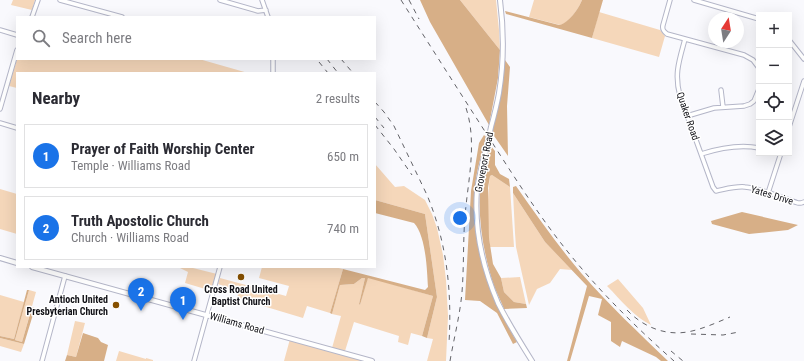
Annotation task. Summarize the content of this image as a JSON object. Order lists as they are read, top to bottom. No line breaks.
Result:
{"streets":{"main road":["Groveport Road","Williams Road"],"street":["Quaker Road","Yates Drive"]},"crossings":[["Quaker Road","Yates Drive"]],"places":["Cross Road United Baptist Church","Antioch United Presbyterian Church"],"north":"top","page":{"map_buttons":["+","−"],"search":"Search here","heading":["Nearby","2 results"],"list":[{"mark":"1","name":"Prayer of Faith Worship Center","note":"Temple · Williams Road","value":"650 m"},{"mark":"2","name":"Truth Apostolic Church","note":"Church · Williams Road","value":"740 m"}],"pins":["2","1"]}}
